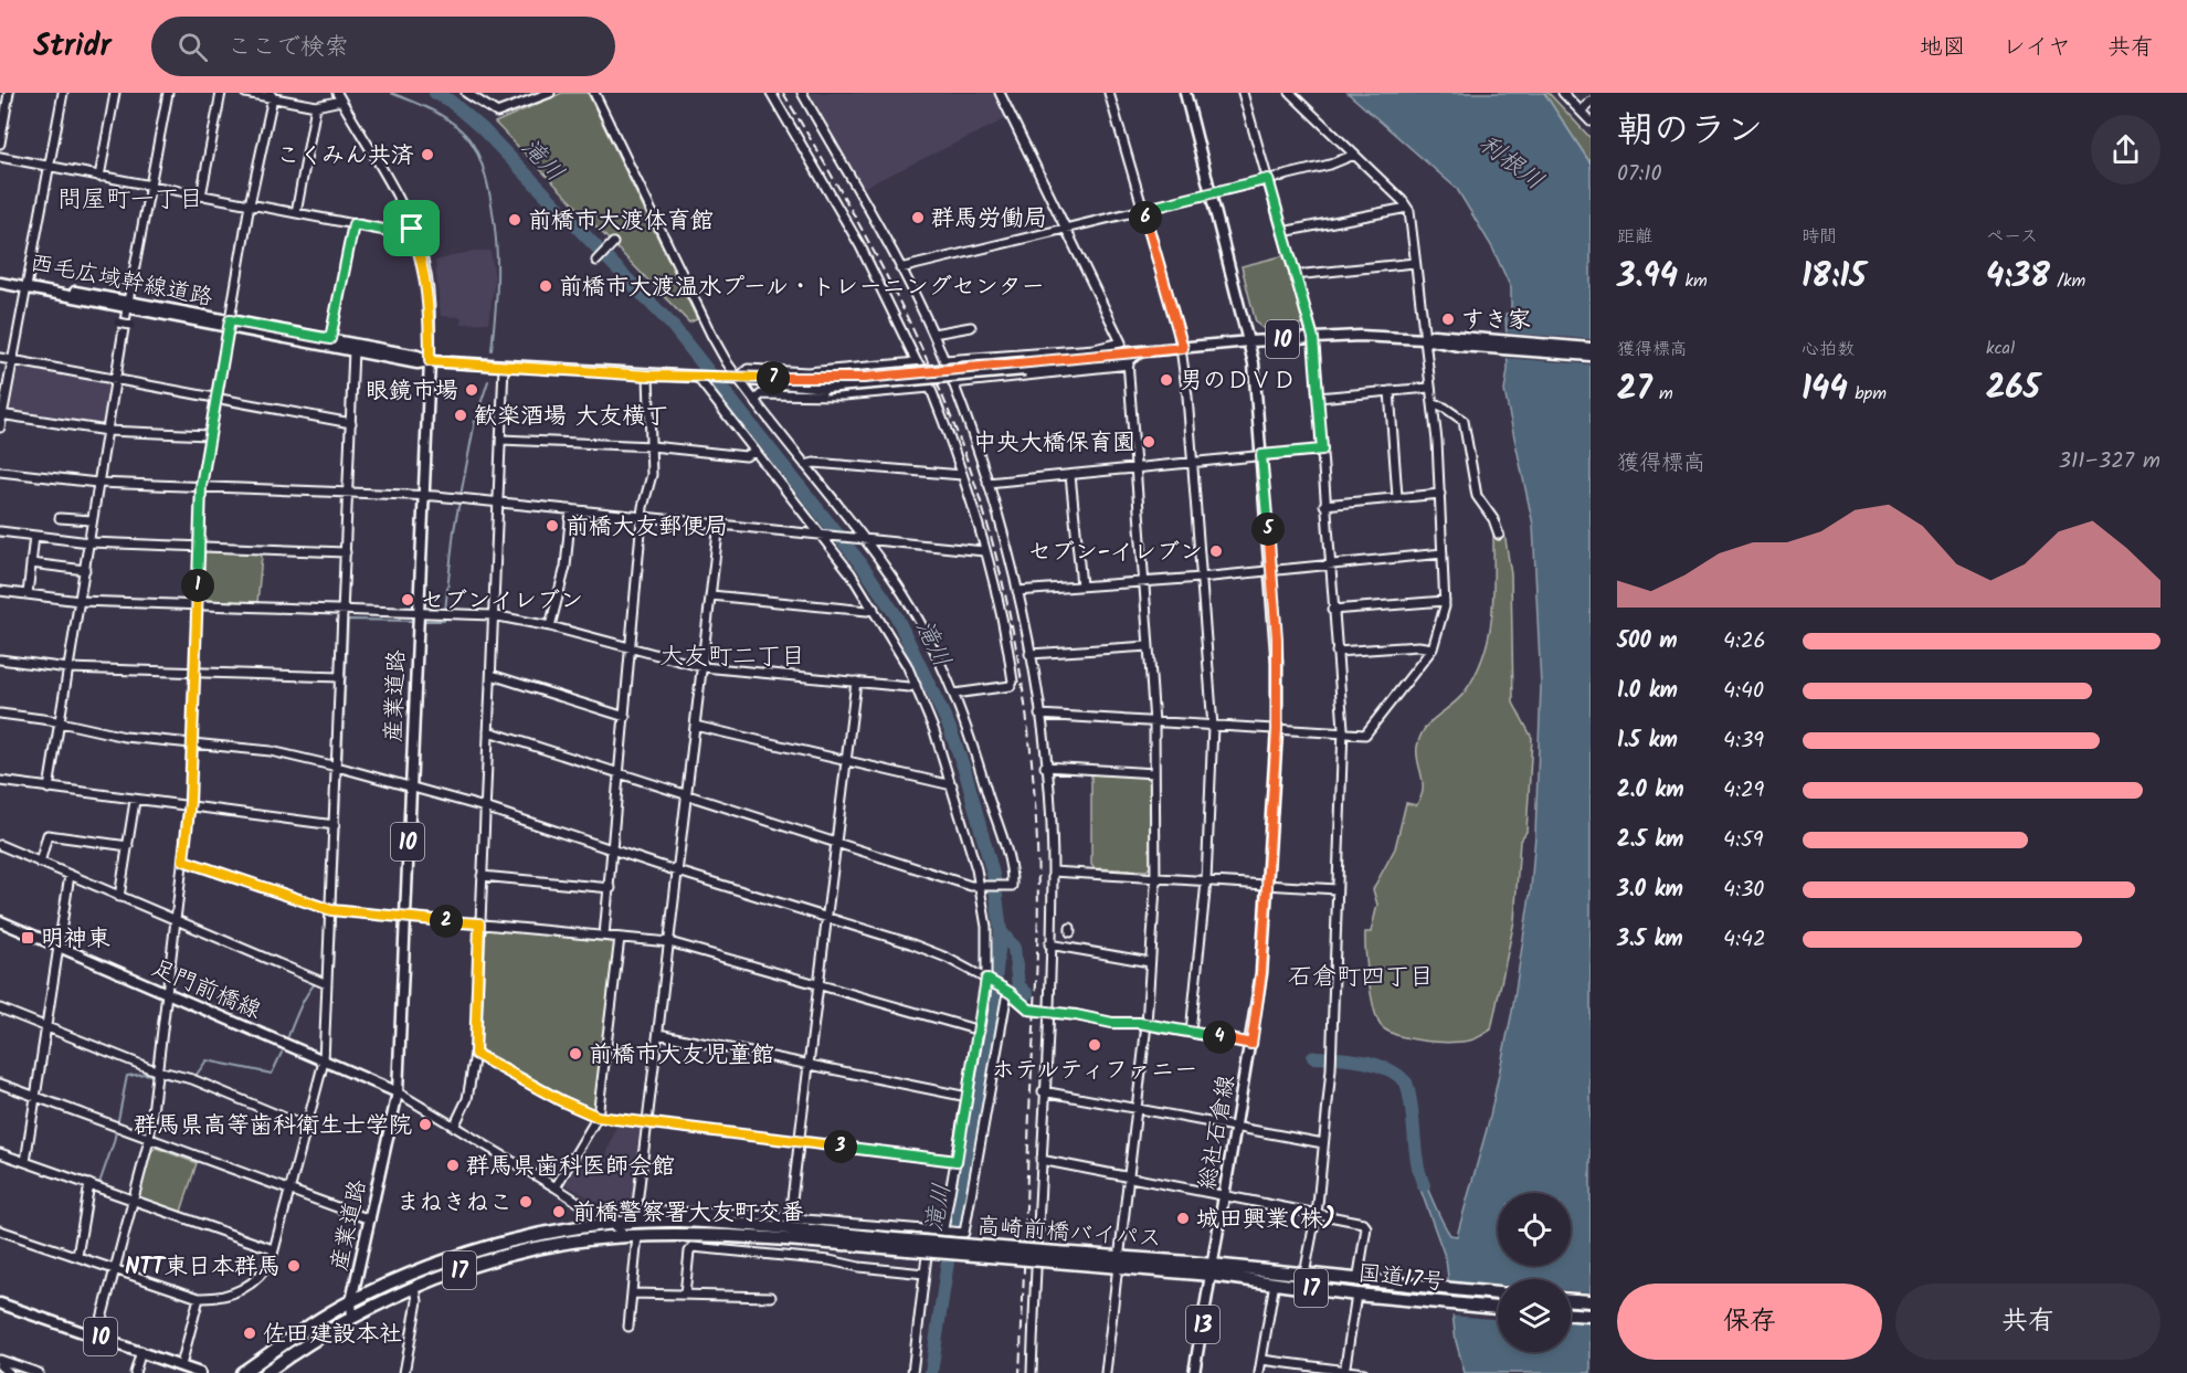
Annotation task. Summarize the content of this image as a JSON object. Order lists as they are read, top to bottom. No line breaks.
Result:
{"streets":{"highway":["高崎前橋バイパス","17","国道17号"],"main road":["西毛広域幹線道路","10","産業道路","足門前橋線","総社石倉線","13"]},"crossings":[["西毛広域幹線道路","産業道路"],["西毛広域幹線道路","総社石倉線"],["産業道路","足門前橋線"],["産業道路","高崎前橋バイパス"],["総社石倉線","高崎前橋バイパス"],["総社石倉線","国道17号"],["総社石倉線","13"],["高崎前橋バイパス","国道17号"],["高崎前橋バイパス","13"],["国道17号","13"]],"districts":["問屋町一丁目","大友町二丁目","石倉町四丁目"],"water":["滝川","利根川"],"places":{"other":["こくみん共済","群馬労働局","前橋市大渡体育館","前橋市大渡温水プール・トレーニングセンター","すき家","男のＤＶＤ","眼鏡市場","歓楽酒場 大友横丁","中央大橋保育園","前橋大友郵便局","セブン-イレブン","セブンイレブン","ホテルティファニー","前橋市大友児童館","群馬県高等歯科衛生士学院","群馬県歯科医師会館","まねきねこ","前橋警察署大友町交番","城田興業(株)","NTT東日本群馬","佐田建設本社"],"transit":["明神東"]},"page":{"header":"Stridr","search":"ここで検索","nav":["地図","レイヤ","共有"],"heading":["朝のラン","07:10"],"pins":["6","7","5","1","2","4","3"],"stats":[["距離","3.94 km"],["時間","18:15"],["ペース","4:38 /km"],["獲得標高","27 m"],["心拍数","144 bpm"],["kcal","265"]],"chart":["獲得標高","311–327 m"],"list":[{"name":"500 m","note":"4:26"},{"name":"1.0 km","note":"4:40"},{"name":"1.5 km","note":"4:39"},{"name":"2.0 km","note":"4:29"},{"name":"2.5 km","note":"4:59"},{"name":"3.0 km","note":"4:30"},{"name":"3.5 km","note":"4:42"}],"buttons":["保存","共有"]}}
